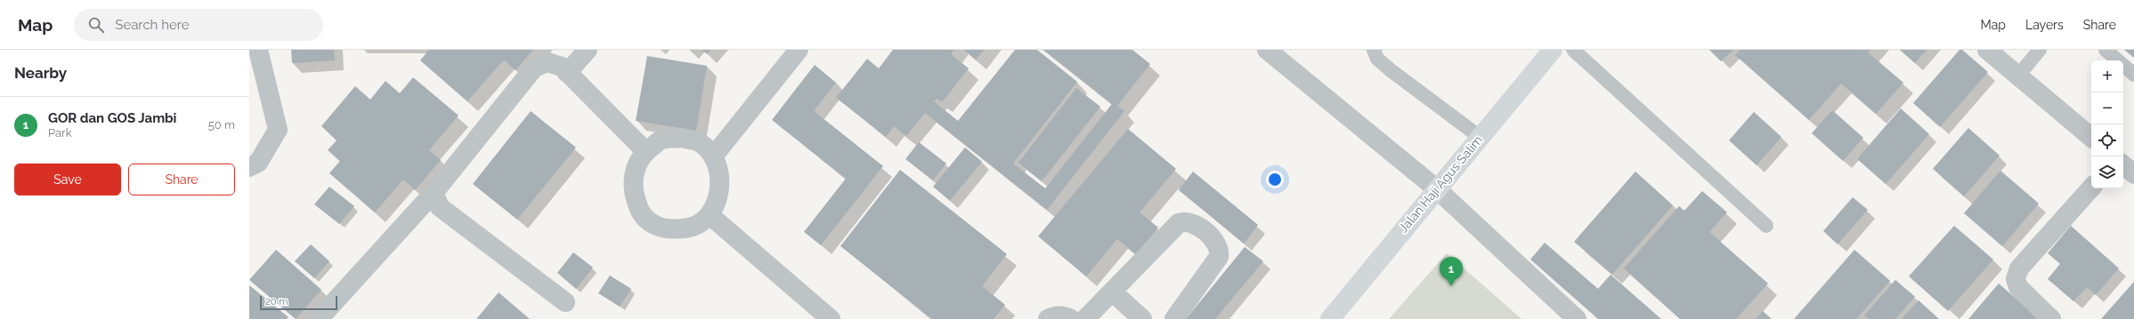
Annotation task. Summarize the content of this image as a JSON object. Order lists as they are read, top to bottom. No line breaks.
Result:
{"streets":{"main road":["Jalan Haji Agus Salim"]},"scale_bar":"20 m","page":{"header":"Map","search":"Search here","nav":["Map","Layers","Share"],"heading":"Nearby","map_buttons":["+","−"],"list":[{"mark":"1","name":"GOR dan GOS Jambi","note":"Park","value":"50 m"}],"buttons":["Save","Share"],"pins":"1","scale":"20 m"}}
